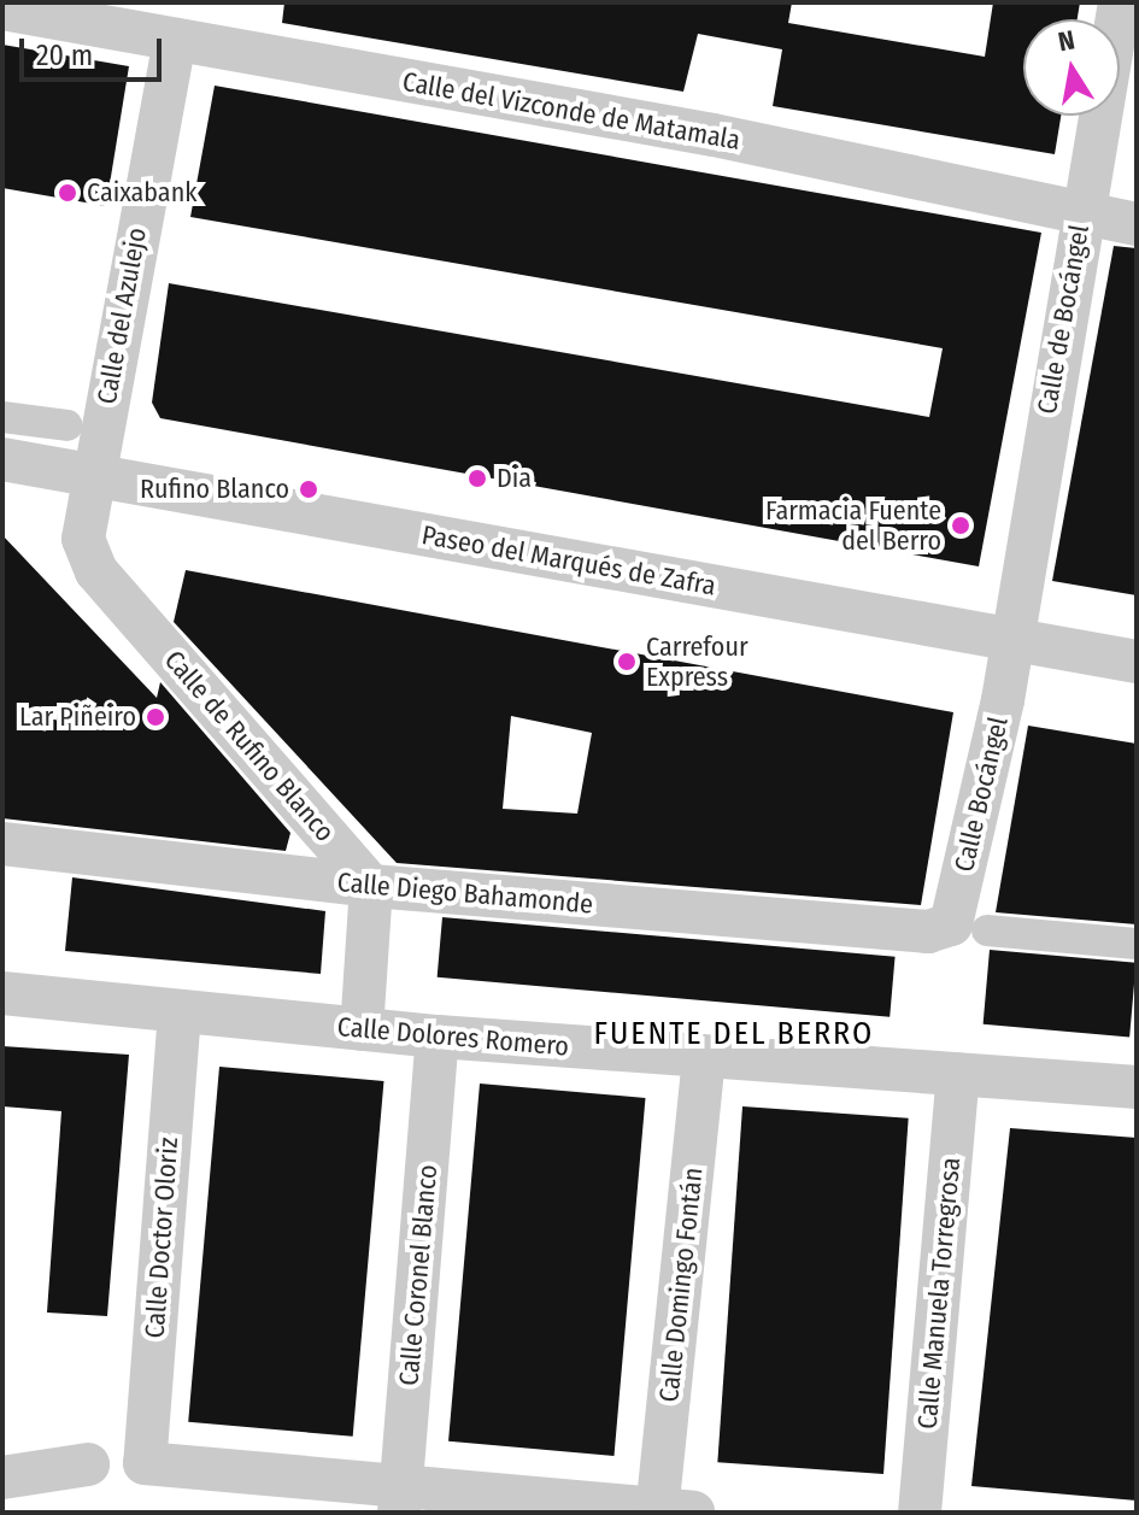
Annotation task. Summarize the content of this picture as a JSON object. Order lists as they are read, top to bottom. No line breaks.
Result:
{"streets":{"street":["Calle del Vizconde de Matamala","Calle del Azulejo","Calle de Bocángel","Paseo del Marqués de Zafra","Calle de Rufino Blanco","Calle Bocángel","Calle Diego Bahamonde","Calle Dolores Romero","Calle Doctor Oloriz","Calle Coronel Blanco","Calle Domingo Fontán","Calle Manuela Torregrosa"]},"crossings":[["Calle del Vizconde de Matamala","Calle del Azulejo"],["Calle del Vizconde de Matamala","Calle de Bocángel"],["Calle del Azulejo","Paseo del Marqués de Zafra"],["Calle del Azulejo","Calle de Rufino Blanco"],["Calle de Bocángel","Paseo del Marqués de Zafra"],["Calle de Bocángel","Calle Bocángel"],["Paseo del Marqués de Zafra","Calle de Rufino Blanco"],["Paseo del Marqués de Zafra","Calle Bocángel"],["Calle de Rufino Blanco","Calle Diego Bahamonde"],["Calle Bocángel","Calle Diego Bahamonde"],["Calle Dolores Romero","Calle Doctor Oloriz"],["Calle Dolores Romero","Calle Coronel Blanco"],["Calle Dolores Romero","Calle Domingo Fontán"],["Calle Dolores Romero","Calle Manuela Torregrosa"],["Calle Doctor Oloriz","Calle Coronel Blanco"]],"districts":["FUENTE DEL BERRO"],"places":["Caixabank","Dia","Rufino Blanco","Farmacia Fuente del Berro","Carrefour Express","Lar Piñeiro"],"scale_bar":"20 m","north":"top"}
